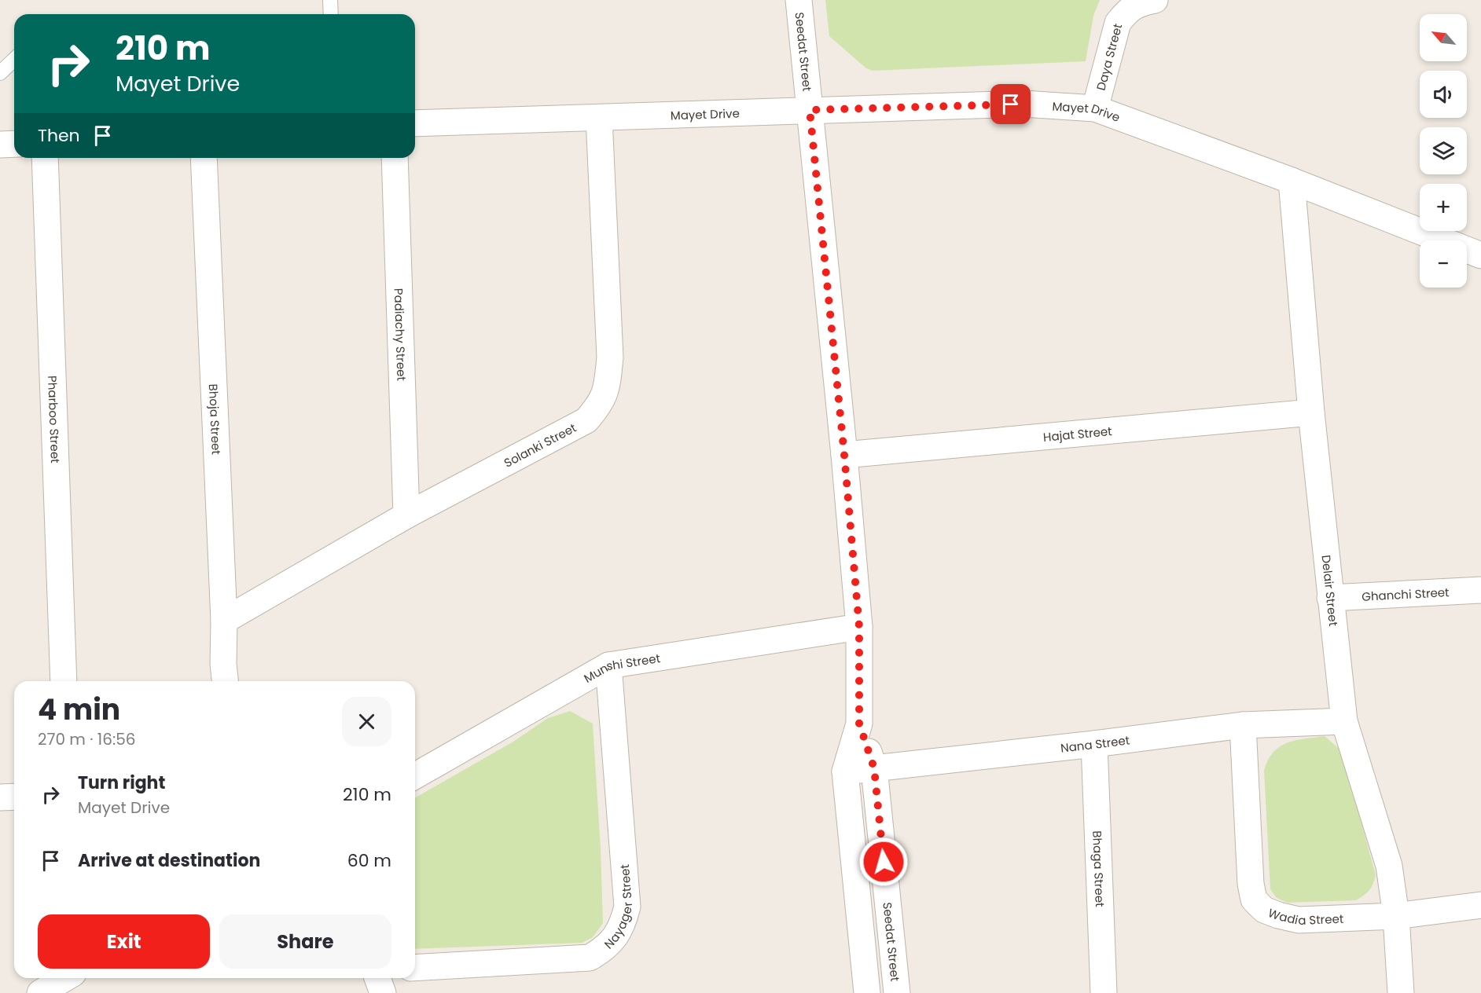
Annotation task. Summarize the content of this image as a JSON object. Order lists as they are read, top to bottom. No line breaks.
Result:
{"streets":{"street":["Seedat Street","Daya Street","Mayet Drive","Padiachy Street","Pharboo Street","Bhoja Street","Hajat Street","Solanki Street","Delair Street","Ghanchi Street","Munshi Street","Nana Street","Bhaga Street","Nayager Street","Wadia Street"]},"crossings":[["Seedat Street","Mayet Drive"],["Seedat Street","Hajat Street"],["Seedat Street","Munshi Street"],["Seedat Street","Nana Street"],["Daya Street","Mayet Drive"],["Mayet Drive","Solanki Street"],["Mayet Drive","Delair Street"],["Padiachy Street","Solanki Street"],["Bhoja Street","Solanki Street"],["Hajat Street","Delair Street"],["Delair Street","Ghanchi Street"],["Delair Street","Nana Street"],["Delair Street","Wadia Street"],["Munshi Street","Nayager Street"],["Nana Street","Bhaga Street"],["Nana Street","Wadia Street"]],"north":"top left","page":{"map_buttons":["+","−"],"turn":["210 m","Mayet Drive"],"then":"Then","heading":["4 min","270 m · 16:56"],"list":[{"name":"Turn right","note":"Mayet Drive","value":"210 m"},{"name":"Arrive at destination","value":"60 m"}],"buttons":["Exit","Share"]}}
